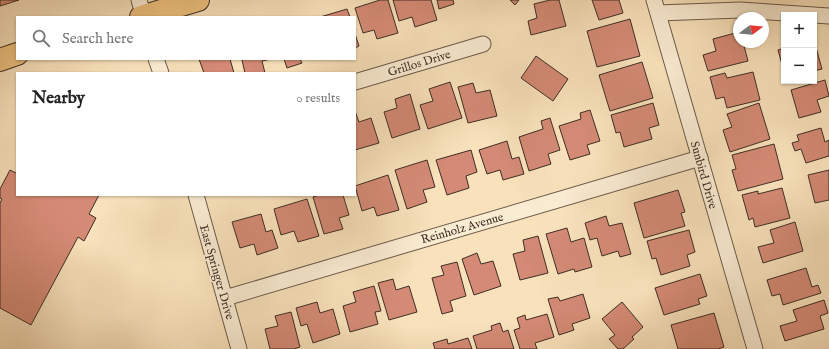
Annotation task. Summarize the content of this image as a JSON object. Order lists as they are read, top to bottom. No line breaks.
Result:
{"streets":{"street":["Grillos Drive","Sunbird Drive","Reinholz Avenue","East Springer Drive"]},"crossings":[["Sunbird Drive","Reinholz Avenue"],["Reinholz Avenue","East Springer Drive"]],"north":"right","page":{"map_buttons":["+","−"],"search":"Search here","heading":["Nearby","0 results"]}}
